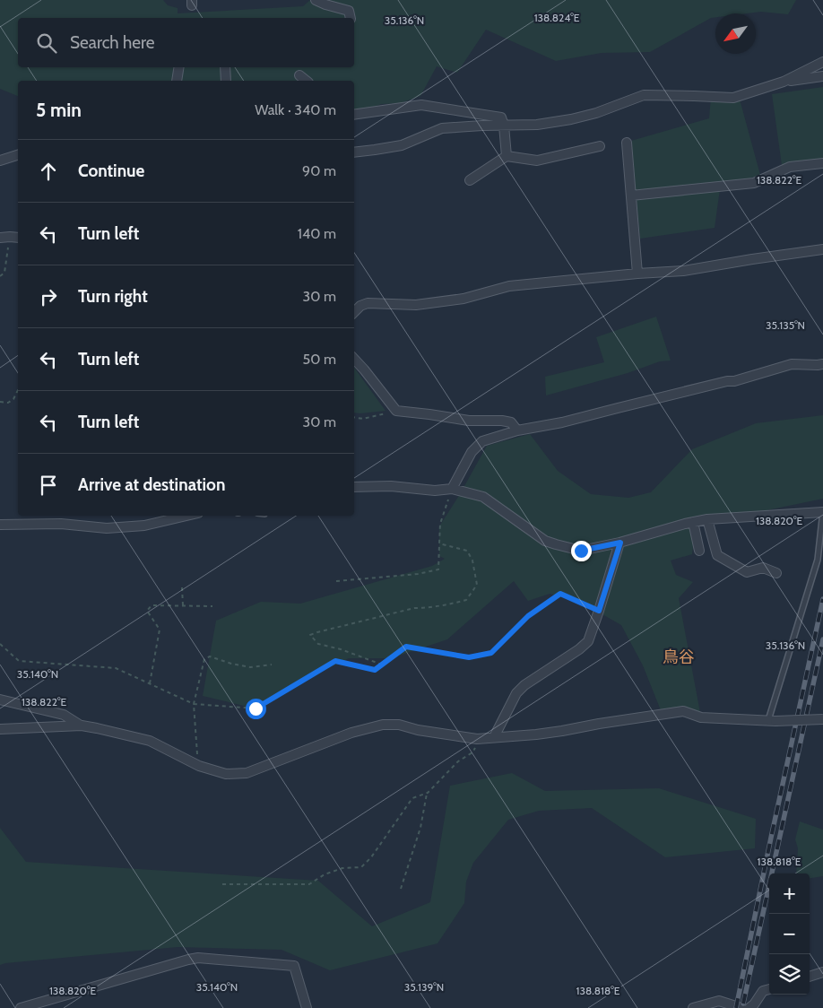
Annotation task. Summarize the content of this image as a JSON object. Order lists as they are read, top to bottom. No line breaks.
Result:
{"districts":["鳥谷"],"north":"bottom left","page":{"search":"Search here","heading":["5 min","Walk · 340 m"],"list":[["Continue","90 m"],["Turn left","140 m"],["Turn right","30 m"],["Turn left","50 m"],["Turn left","30 m"],"Arrive at destination"],"map_buttons":["+","−"]},"coordinates":["138.824°E","35.136°N","138.822°E","35.135°N","138.820°E","35.140°N","138.818°E","35.139°N"]}
